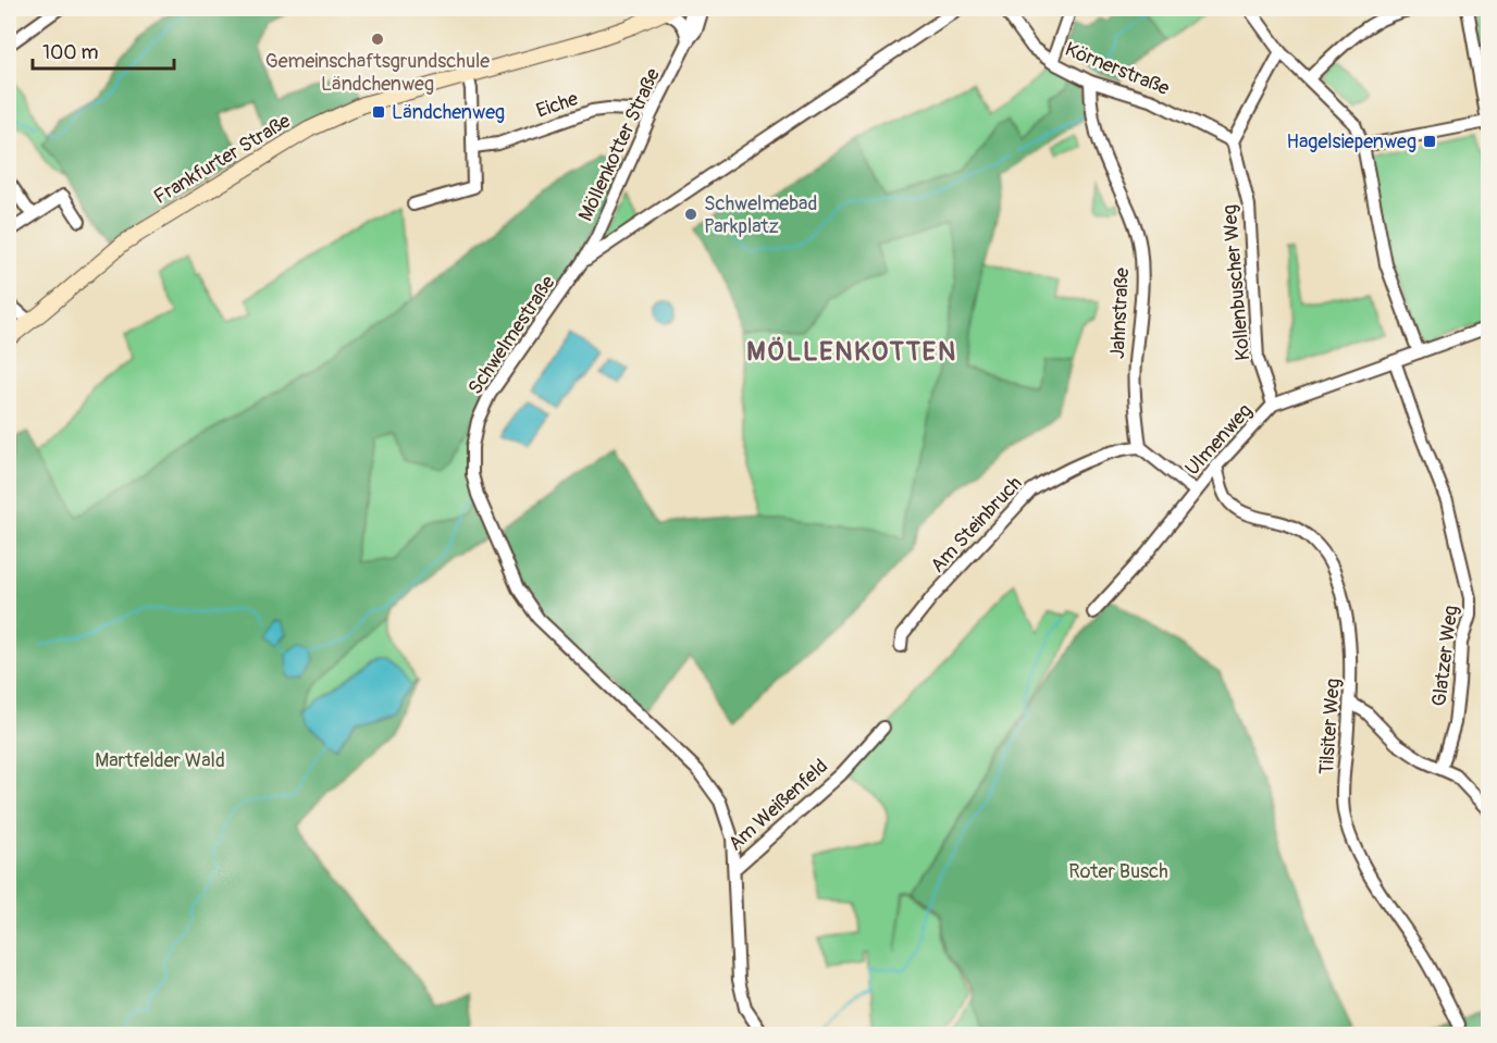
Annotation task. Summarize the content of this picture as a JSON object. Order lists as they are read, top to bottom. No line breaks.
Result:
{"streets":{"main road":["Frankfurter Straße"],"street":["Körnerstraße","Eiche","Möllenkotter Straße","Kollenbuscher Weg","Jahnstraße","Schwelmestraße","Ulmenweg","Am Steinbruch","Glatzer Weg","Tilsiter Weg","Am Weißenfeld"]},"crossings":[["Körnerstraße","Kollenbuscher Weg"],["Körnerstraße","Jahnstraße"],["Eiche","Möllenkotter Straße"],["Möllenkotter Straße","Schwelmestraße"],["Kollenbuscher Weg","Ulmenweg"],["Jahnstraße","Am Steinbruch"],["Schwelmestraße","Am Weißenfeld"],["Ulmenweg","Glatzer Weg"],["Ulmenweg","Tilsiter Weg"]],"districts":["MÖLLENKOTTEN"],"parks":["Martfelder Wald","Roter Busch"],"places":{"other":["Gemeinschaftsgrundschule Ländchenweg","Schwelmebad Parkplatz"],"transit":["Ländchenweg","Hagelsiepenweg"]},"scale_bar":"100 m"}
